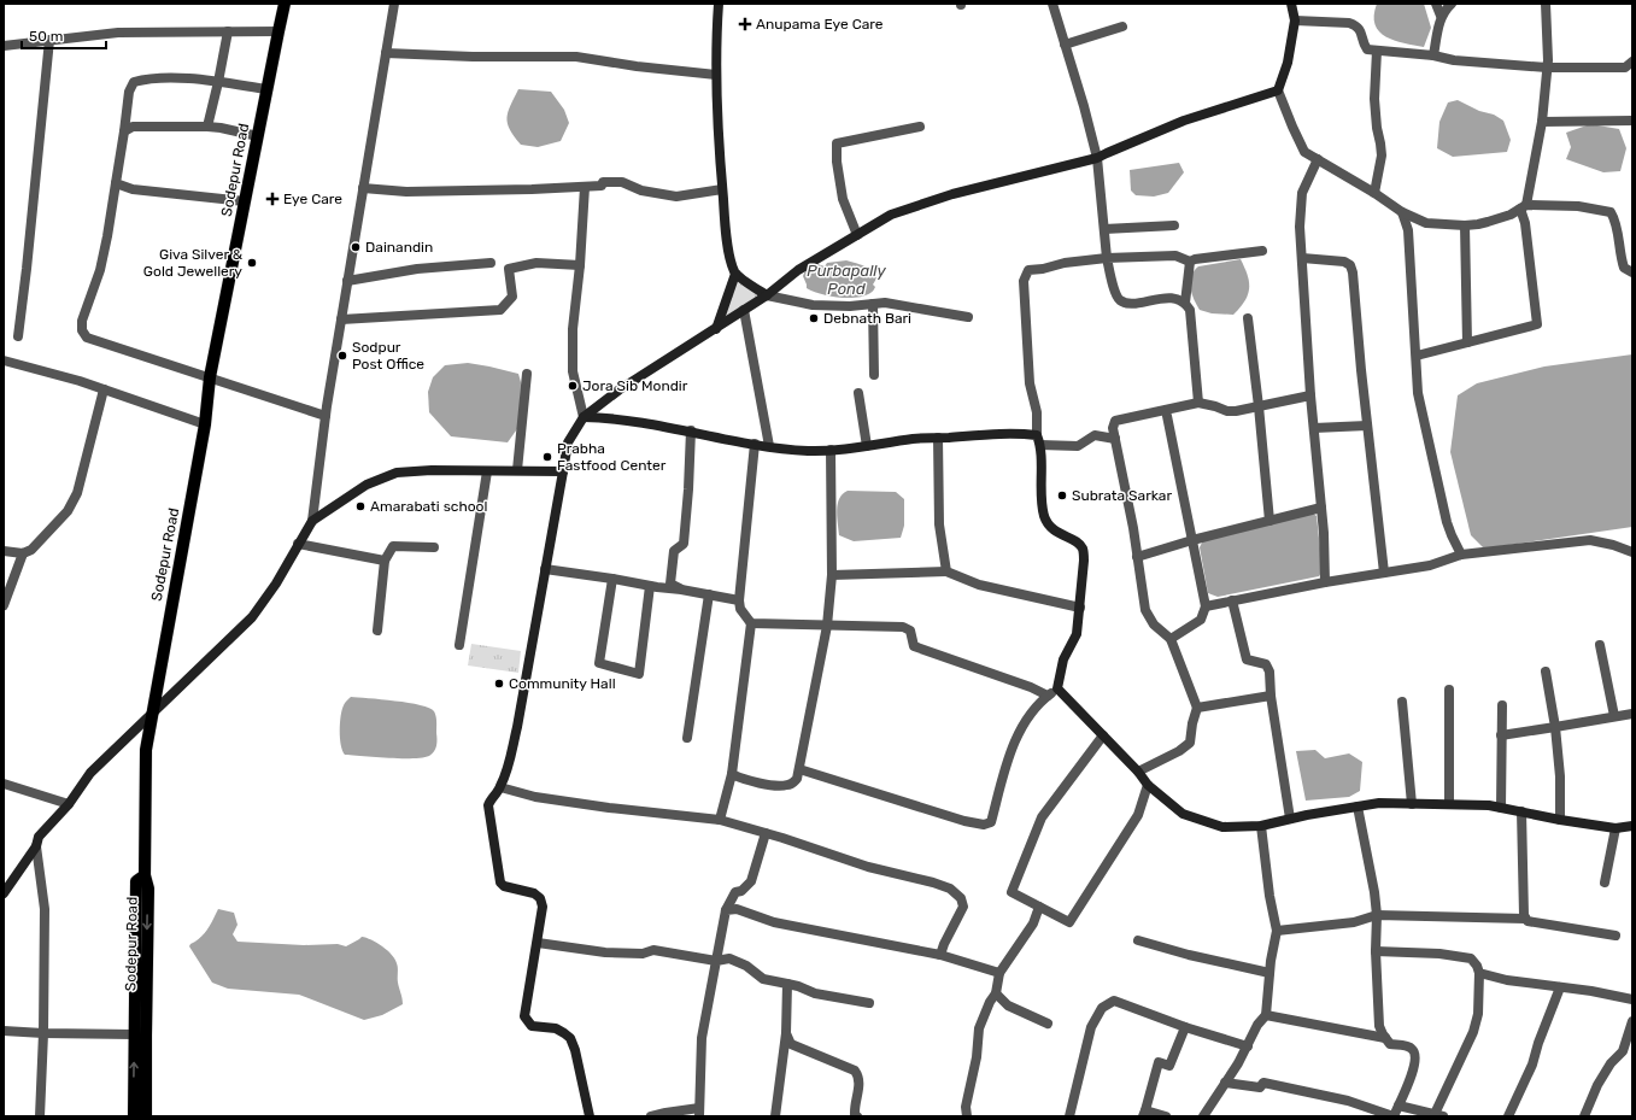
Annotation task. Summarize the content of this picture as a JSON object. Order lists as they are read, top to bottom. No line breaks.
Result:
{"streets":{"main road":["Sodepur Road"]},"water":["Purbapally Pond"],"places":{"health":["Anupama Eye Care","Eye Care"],"other":["Dainandin","Giva Silver & Gold Jewellery","Debnath Bari","Sodpur Post Office","Jora Sib Mondir","Prabha Fastfood Center","Subrata Sarkar","Amarabati school","Community Hall"]},"scale_bar":"50 m"}
